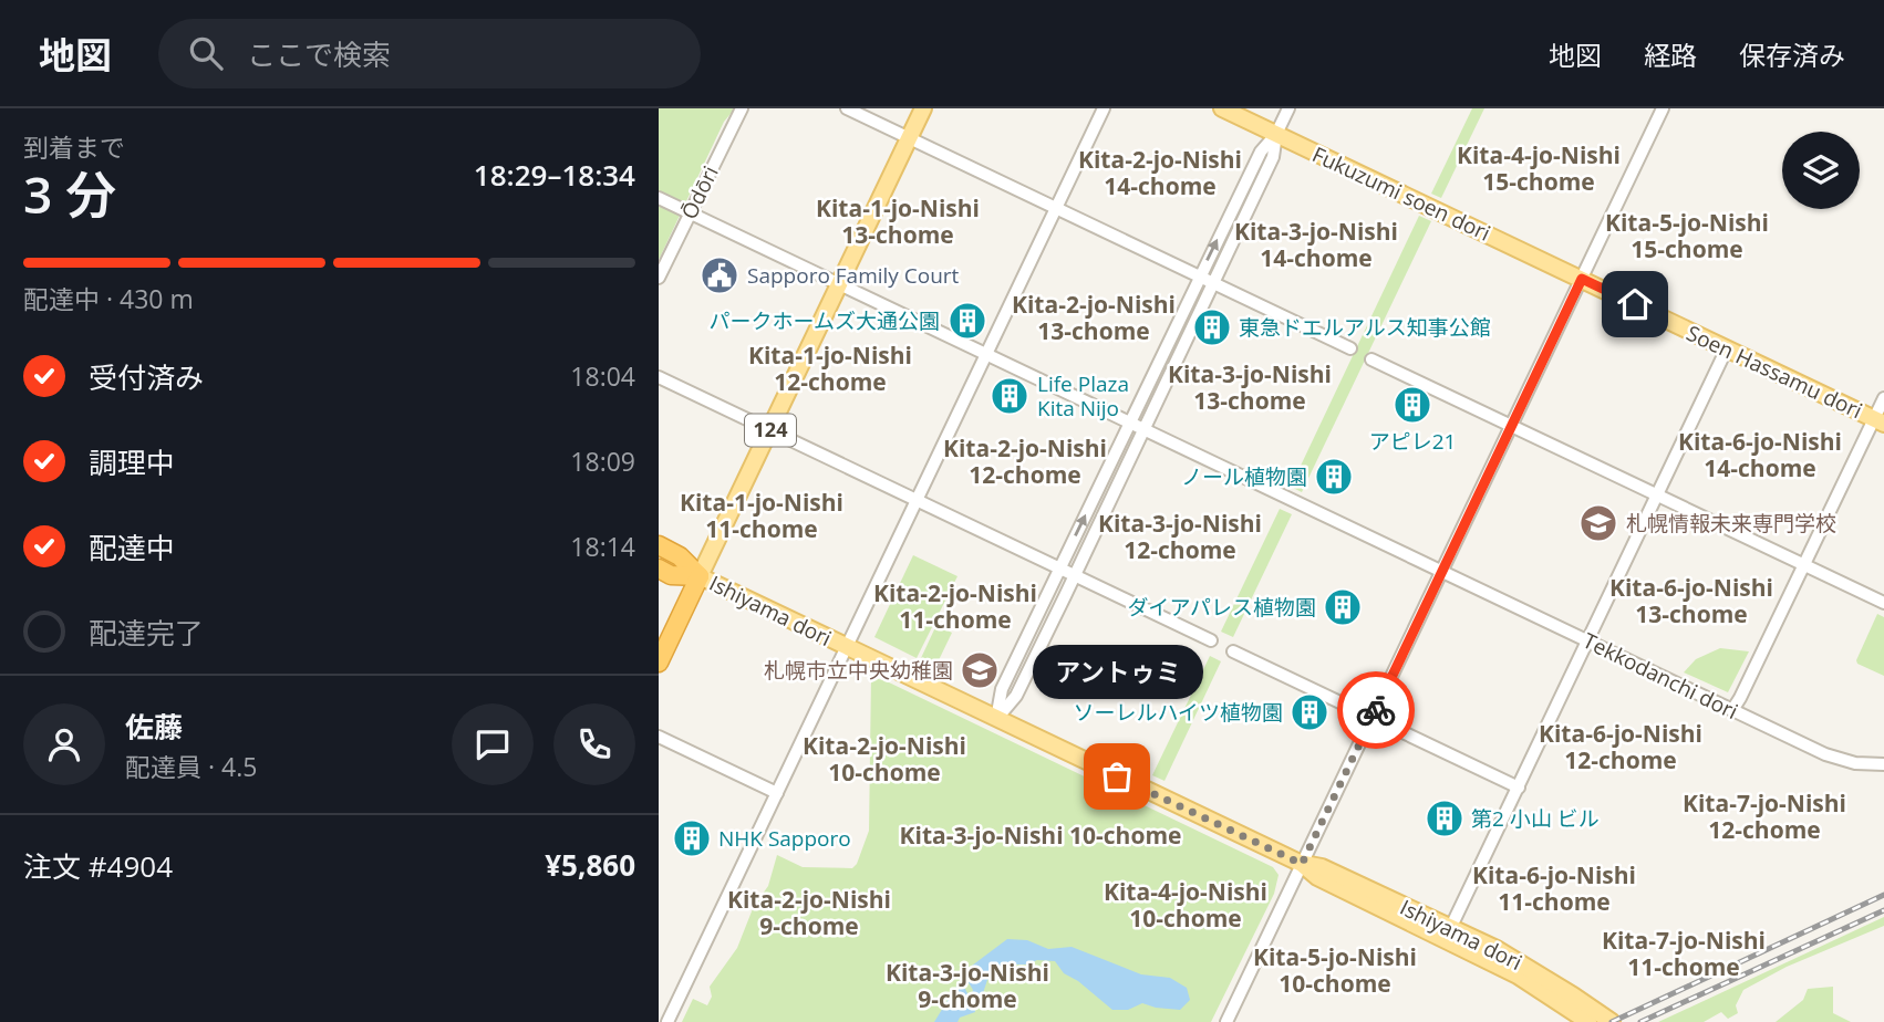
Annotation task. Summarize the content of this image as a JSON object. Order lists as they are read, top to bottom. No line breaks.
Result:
{"streets":{"main road":["Fukuzumi soen dori","Soen Hassamu dori","124","Ishiyama dori"],"street":["Ōdōri","Tekkodanchi dori"]},"crossings":[["Ōdōri","Tekkodanchi dori"],["Fukuzumi soen dori","Soen Hassamu dori"],["124","Ishiyama dori"],["124","Tekkodanchi dori"]],"districts":["Kita-4-jo-Nishi 15-chome","Kita-2-jo-Nishi 14-chome","Kita-1-jo-Nishi 13-chome","Kita-5-jo-Nishi 15-chome","Kita-3-jo-Nishi 14-chome","Kita-2-jo-Nishi 13-chome","Kita-1-jo-Nishi 12-chome","Kita-3-jo-Nishi 13-chome","Kita-6-jo-Nishi 14-chome","Kita-2-jo-Nishi 12-chome","Kita-1-jo-Nishi 11-chome","Kita-3-jo-Nishi 12-chome","Kita-6-jo-Nishi 13-chome","Kita-2-jo-Nishi 11-chome","Kita-6-jo-Nishi 12-chome","Kita-2-jo-Nishi 10-chome","Kita-7-jo-Nishi 12-chome","Kita-3-jo-Nishi 10-chome","Kita-6-jo-Nishi 11-chome","Kita-4-jo-Nishi 10-chome","Kita-2-jo-Nishi 9-chome","Kita-7-jo-Nishi 11-chome","Kita-5-jo-Nishi 10-chome","Kita-3-jo-Nishi 9-chome"],"places":{"public building":["Sapporo Family Court"],"building":["パークホームズ大通公園","東急ドエルアルス知事公館","Life Plaza Kita Nijo","アピレ21","ノール植物園","ダイアパレス植物園","ソーレルハイツ植物園","第2 小山 ビル","NHK Sapporo"],"school or university":["札幌情報未来専門学校","札幌市立中央幼稚園"],"other":["アントゥミ"]},"page":{"header":"地図","search":"ここで検索","nav":["地図","経路","保存済み"],"heading":["3 分","到着まで","18:29–18:34"],"panel":["佐藤","配達員 · 4.5","注文 #4904","¥5,860"],"bar":"配達中 · 430 m","list":[["受付済み","18:04"],["調理中","18:09"],["配達中","18:14"],"配達完了"],"bubble":"アントゥミ"}}
